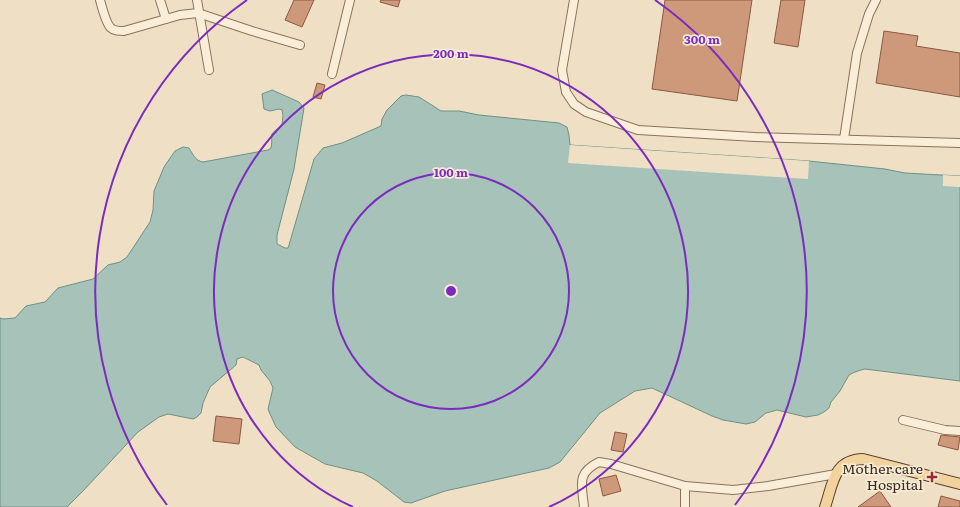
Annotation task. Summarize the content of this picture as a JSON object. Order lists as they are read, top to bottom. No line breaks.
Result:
{"places":{"health":["Mother care Hospital"]},"rings":["300 m","200 m","100 m"]}
